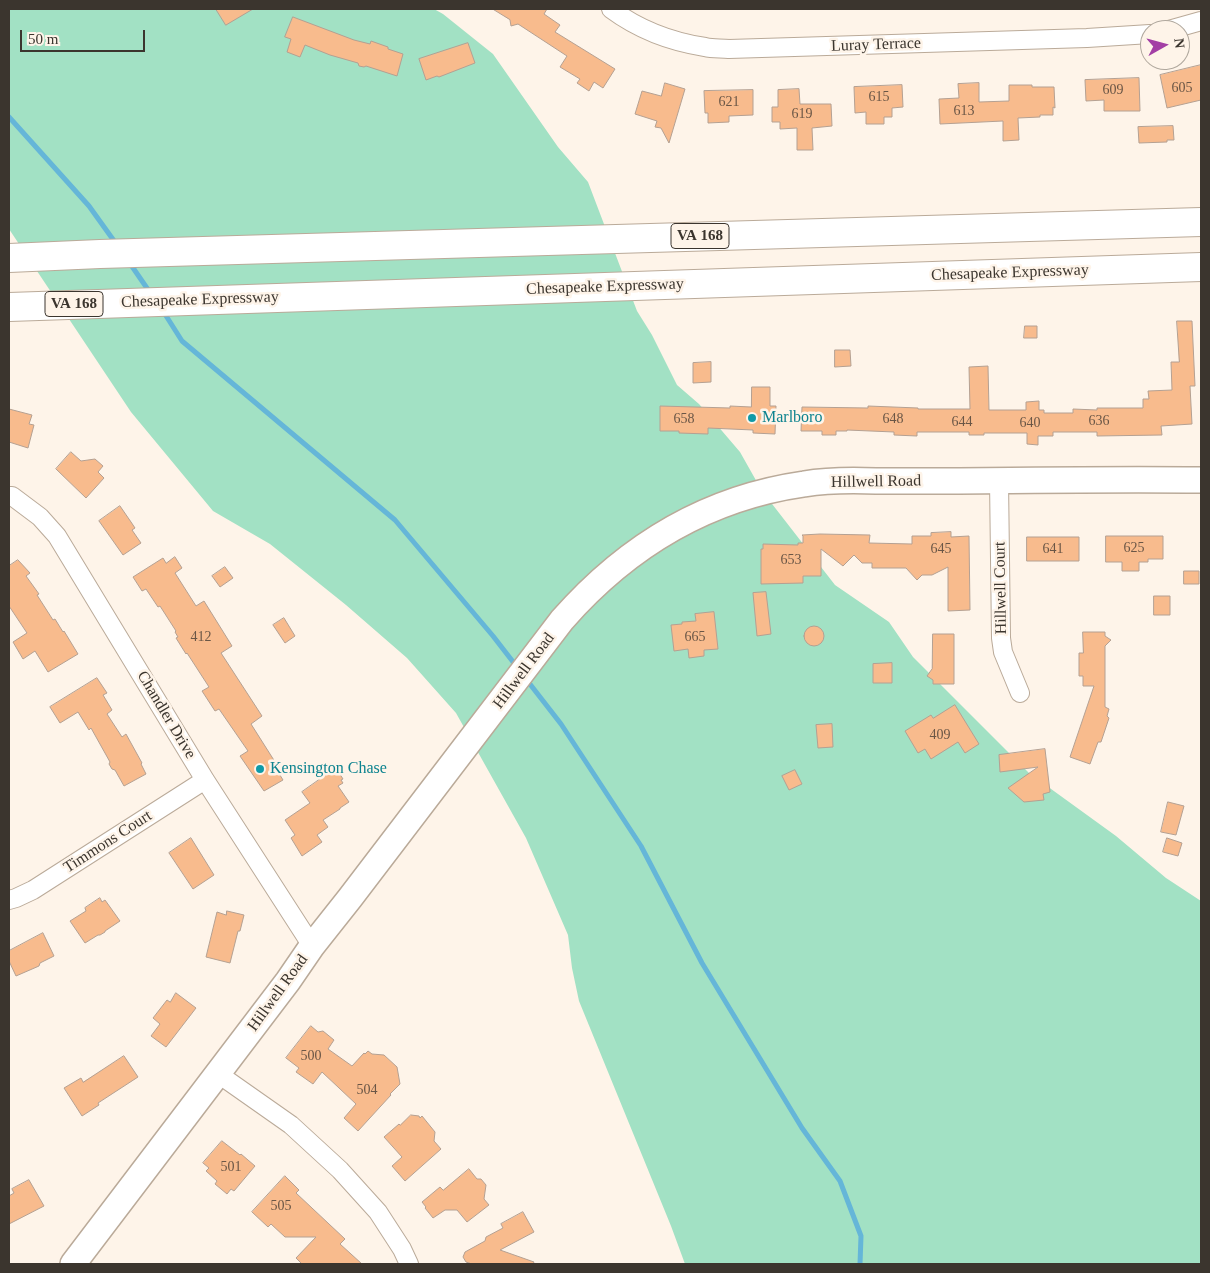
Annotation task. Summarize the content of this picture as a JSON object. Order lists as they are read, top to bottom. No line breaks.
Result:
{"streets":{"highway":["VA 168","Chesapeake Expressway"],"street":["Luray Terrace","Hillwell Road","Hillwell Court","Chandler Drive","Timmons Court"]},"crossings":[["Hillwell Road","Hillwell Court"],["Hillwell Road","Chandler Drive"],["Chandler Drive","Timmons Court"]],"places":["Marlboro","Kensington Chase"],"house_numbers":["605","609","615","621","613","619","658","648","636","644","640","625","645","641","653","412","665","409","500","504","501","505"],"scale_bar":"50 m","north":"right"}
